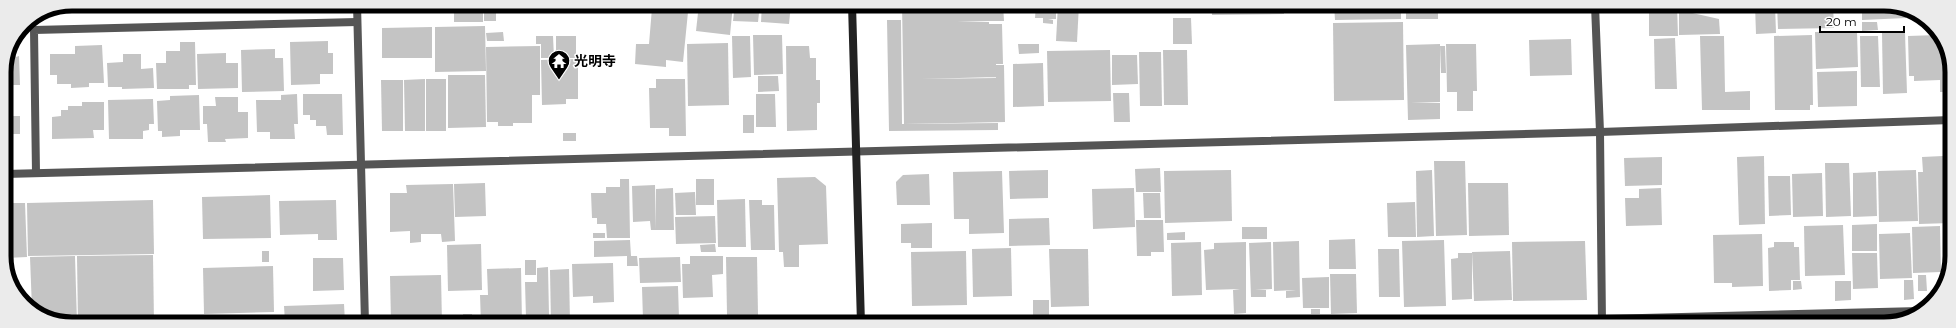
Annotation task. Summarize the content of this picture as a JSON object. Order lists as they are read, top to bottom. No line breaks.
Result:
{"places":{"temple":["光明寺"]},"scale_bar":"20 m"}
